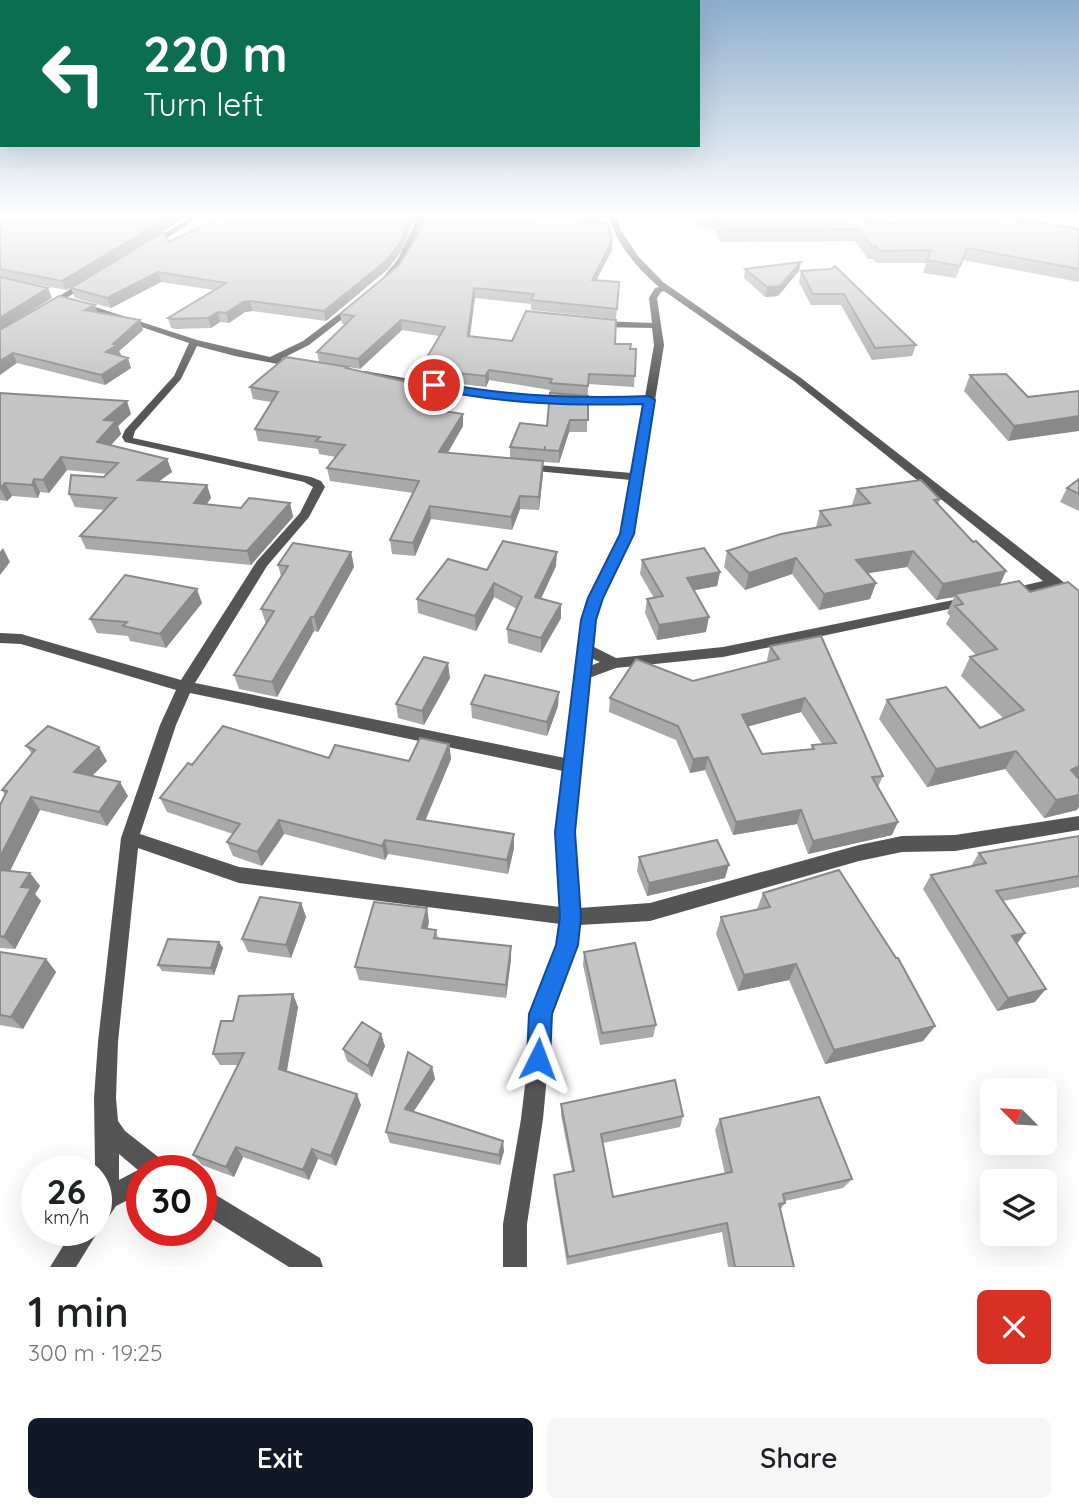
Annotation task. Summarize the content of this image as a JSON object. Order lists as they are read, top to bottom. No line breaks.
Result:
{"north":"top left","page":{"turn":["220 m","Turn left"],"speed":"26 km/h","limit":"30","heading":["1 min","300 m · 19:25"],"buttons":["Exit","Share"]}}
